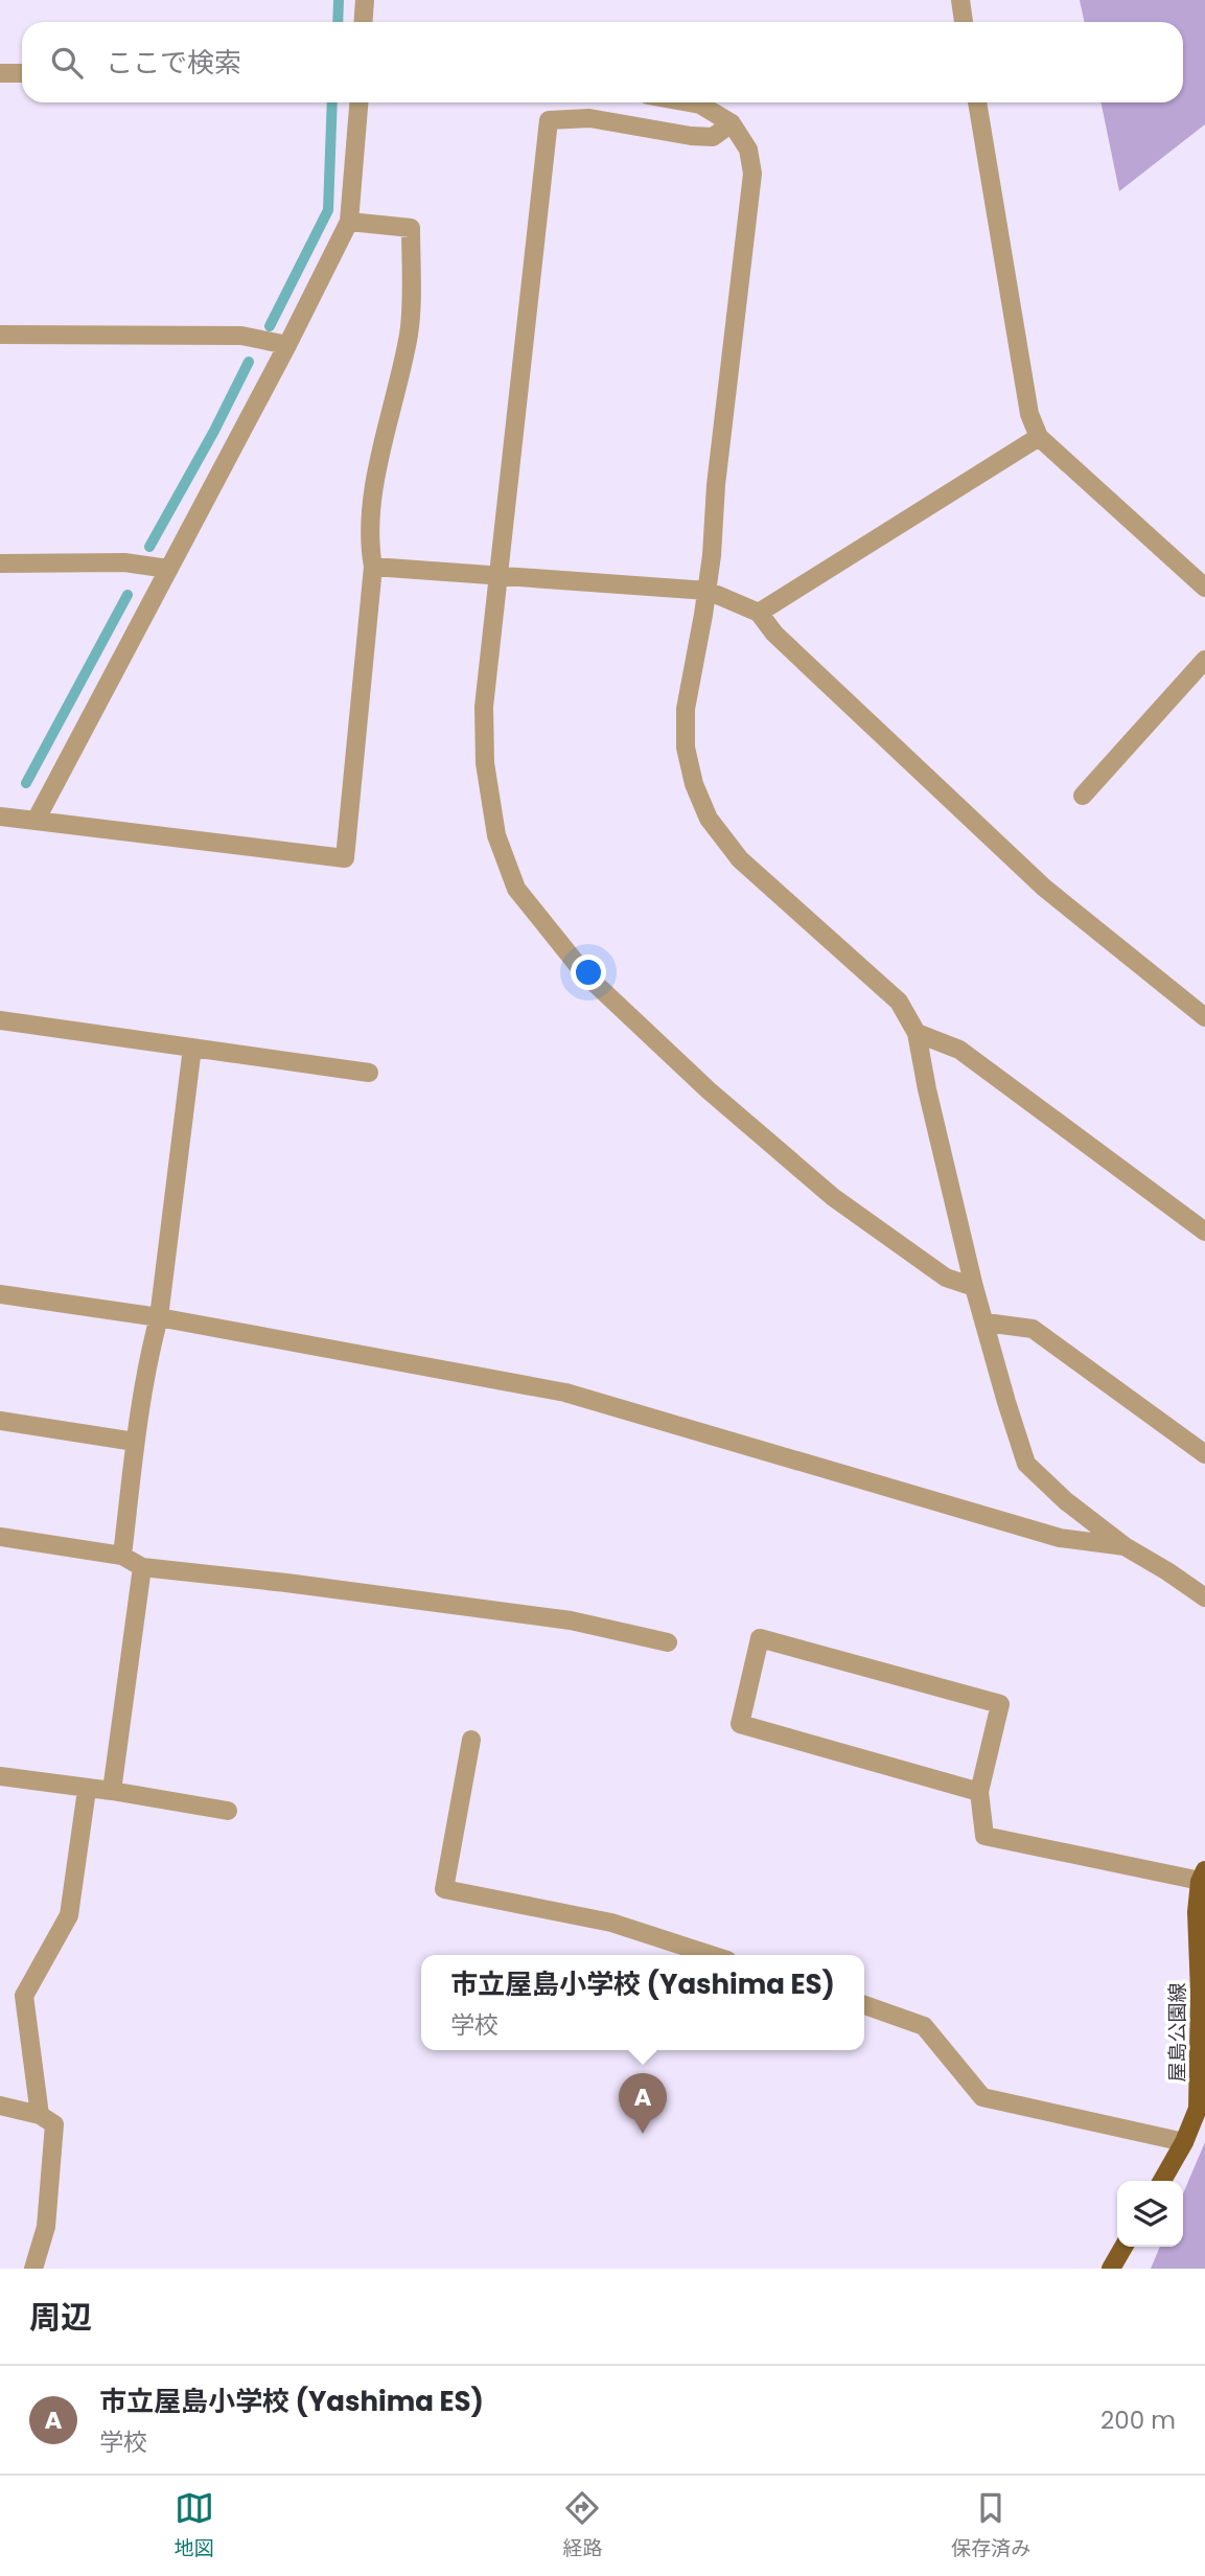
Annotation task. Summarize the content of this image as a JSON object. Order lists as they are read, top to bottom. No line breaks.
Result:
{"streets":{"main road":["屋島公園線"]},"page":{"search":"ここで検索","popup":["市立屋島小学校 (Yashima ES)","学校"],"pins":"A","heading":"周辺","list":[{"mark":"A","name":"市立屋島小学校 (Yashima ES)","note":"学校","value":"200 m"}],"nav":["地図","経路","保存済み"]}}
